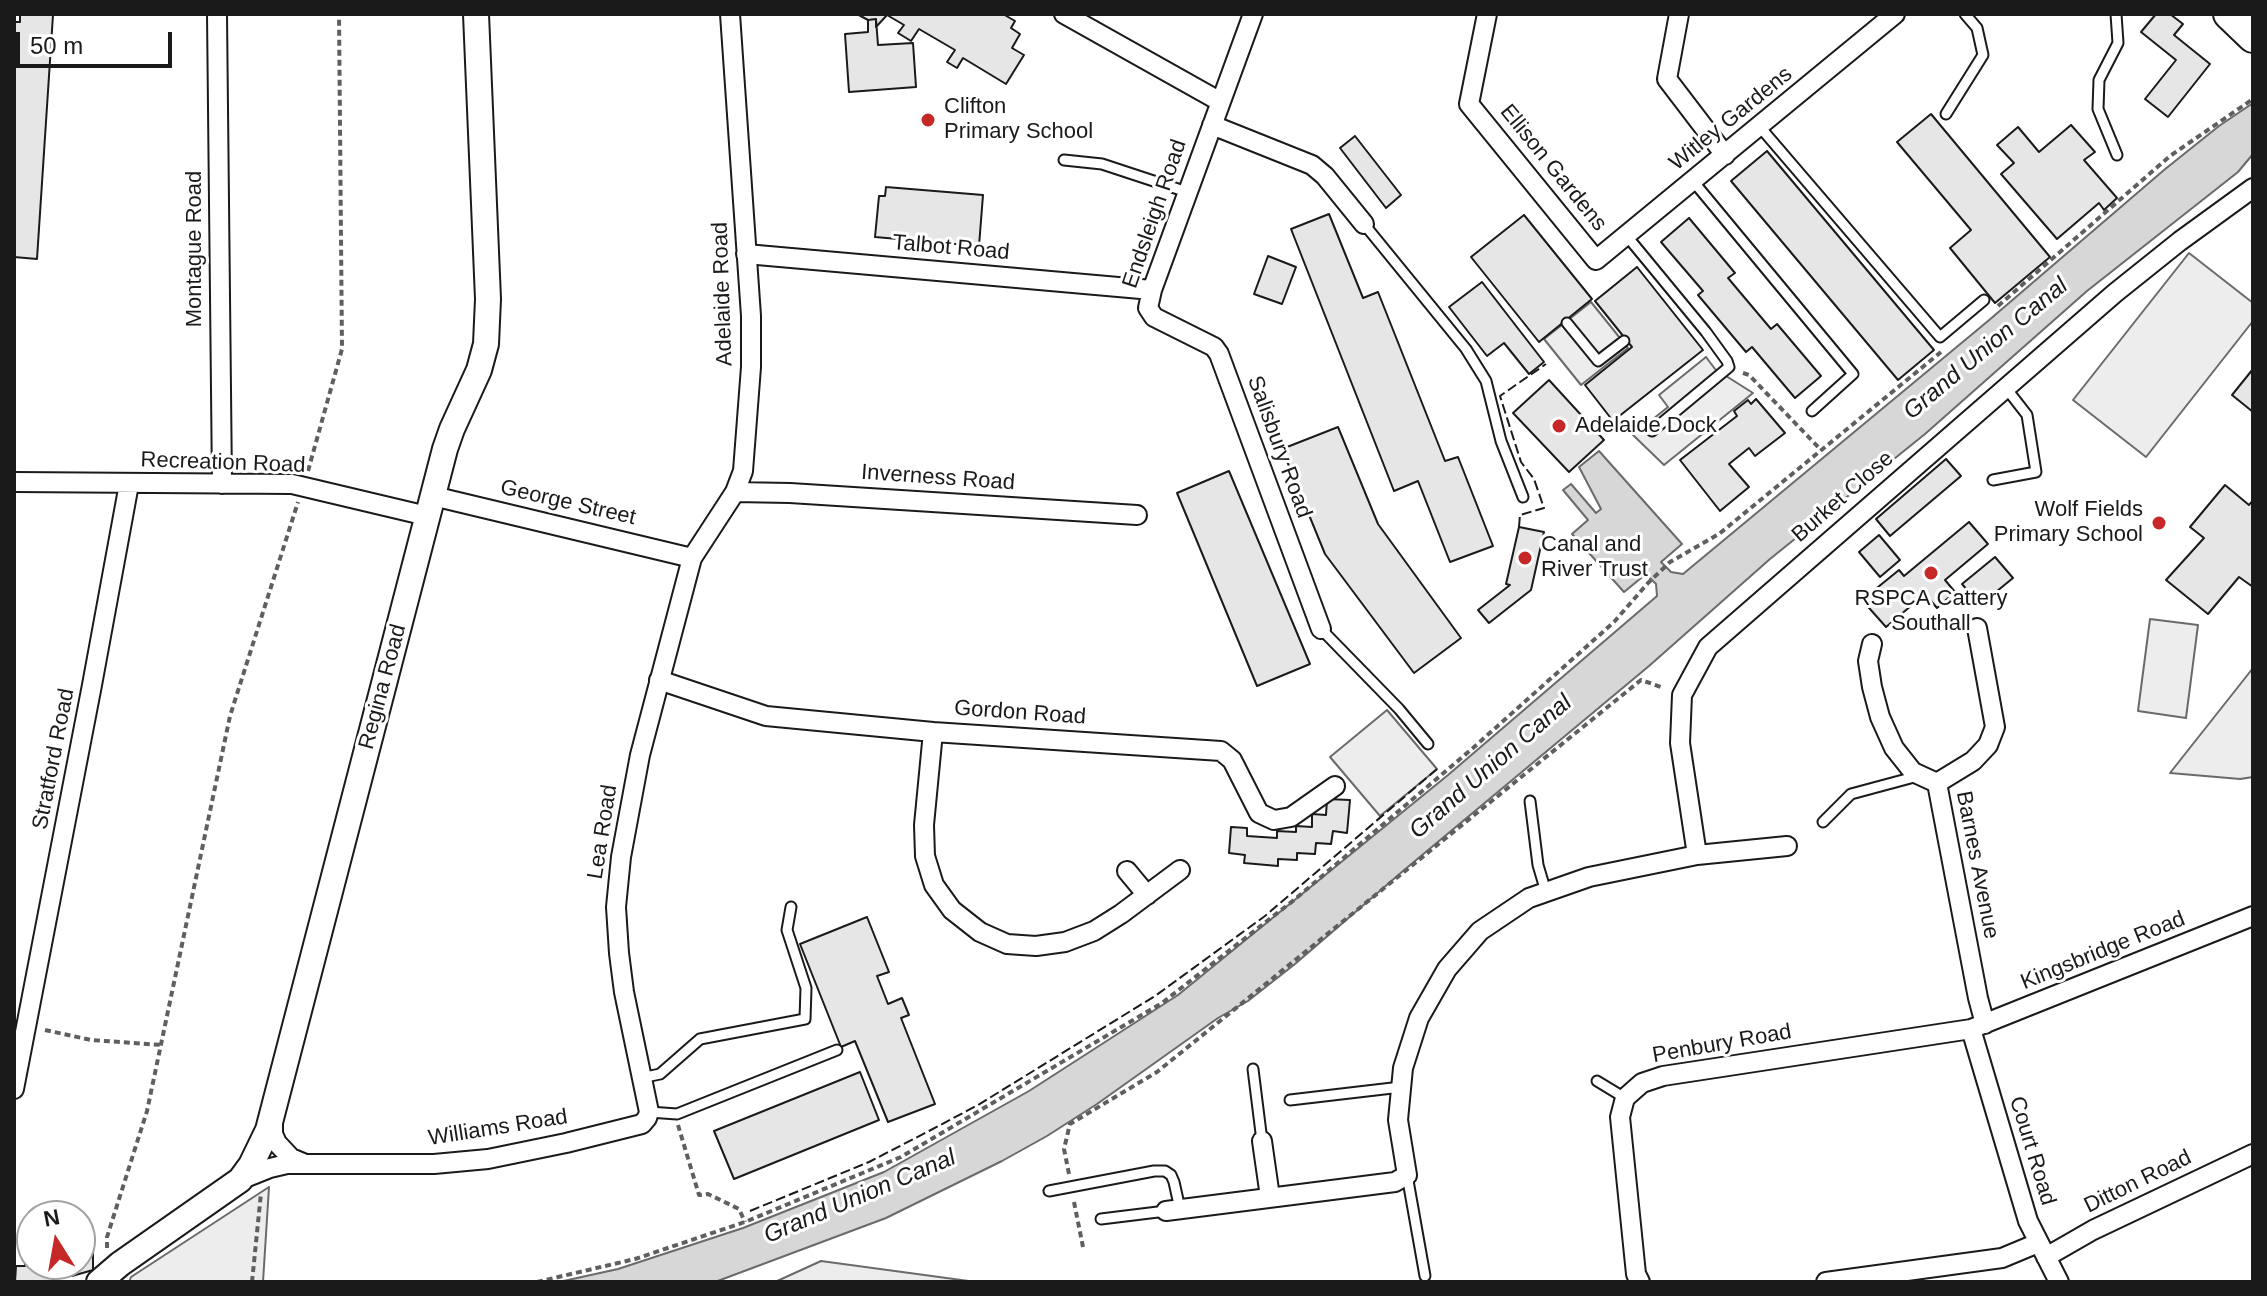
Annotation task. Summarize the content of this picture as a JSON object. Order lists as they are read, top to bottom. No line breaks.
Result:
{"streets":{"street":["Witley Gardens","Ellison Gardens","Endsleigh Road","Talbot Road","Montague Road","Adelaide Road","Salisbury Road","Recreation Road","Inverness Road","Burket Close","George Street","Regina Road","Gordon Road","Stratford Road","Lea Road","Barnes Avenue","Kingsbridge Road","Penbury Road","Williams Road","Court Road","Ditton Road"]},"crossings":[["Witley Gardens","Ellison Gardens"],["Endsleigh Road","Talbot Road"],["Endsleigh Road","Salisbury Road"],["Talbot Road","Adelaide Road"],["Montague Road","Recreation Road"],["Adelaide Road","Inverness Road"],["Adelaide Road","George Street"],["Adelaide Road","Lea Road"],["Recreation Road","George Street"],["Recreation Road","Regina Road"],["Recreation Road","Stratford Road"],["George Street","Regina Road"],["George Street","Lea Road"],["Regina Road","Williams Road"],["Gordon Road","Lea Road"],["Lea Road","Williams Road"],["Barnes Avenue","Kingsbridge Road"],["Barnes Avenue","Penbury Road"],["Barnes Avenue","Court Road"],["Kingsbridge Road","Penbury Road"],["Kingsbridge Road","Court Road"],["Penbury Road","Court Road"],["Court Road","Ditton Road"]],"water":["Grand Union Canal"],"places":["Clifton Primary School","Adelaide Dock","Wolf Fields Primary School","Canal and River Trust","RSPCA Cattery Southall"],"scale_bar":"50 m","north":"top"}
